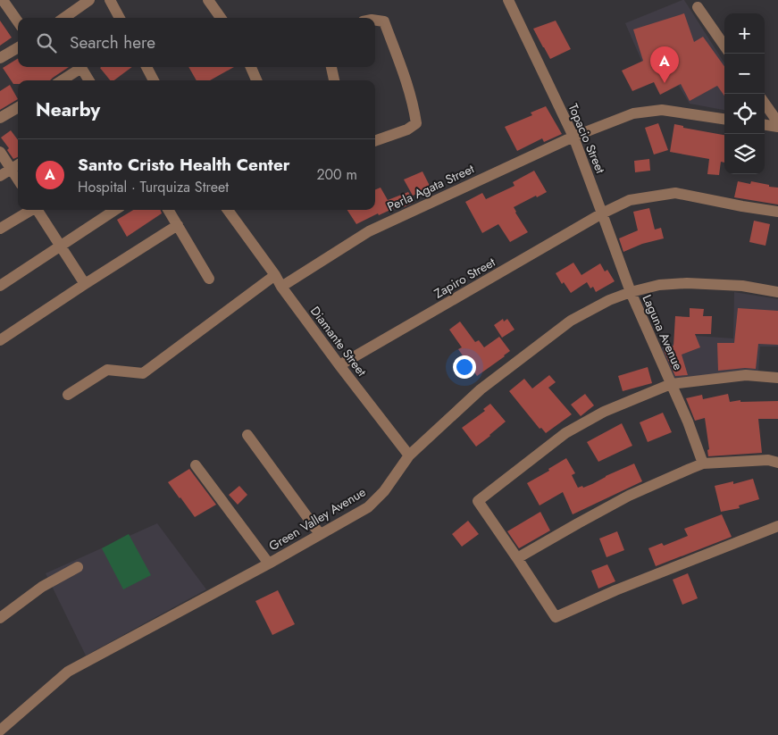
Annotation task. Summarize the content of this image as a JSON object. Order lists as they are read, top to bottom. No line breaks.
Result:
{"streets":{"street":["Topacio Street","Perla Agata Street","Zapiro Street","Laguna Avenue","Diamante Street","Green Valley Avenue"]},"crossings":[["Topacio Street","Perla Agata Street"],["Topacio Street","Zapiro Street"],["Topacio Street","Laguna Avenue"],["Topacio Street","Green Valley Avenue"],["Perla Agata Street","Diamante Street"],["Zapiro Street","Diamante Street"],["Laguna Avenue","Green Valley Avenue"],["Diamante Street","Green Valley Avenue"]],"page":{"map_buttons":["+","−"],"search":"Search here","pins":"A","heading":"Nearby","list":[{"mark":"A","name":"Santo Cristo Health Center","note":"Hospital · Turquiza Street","value":"200 m"}]}}
